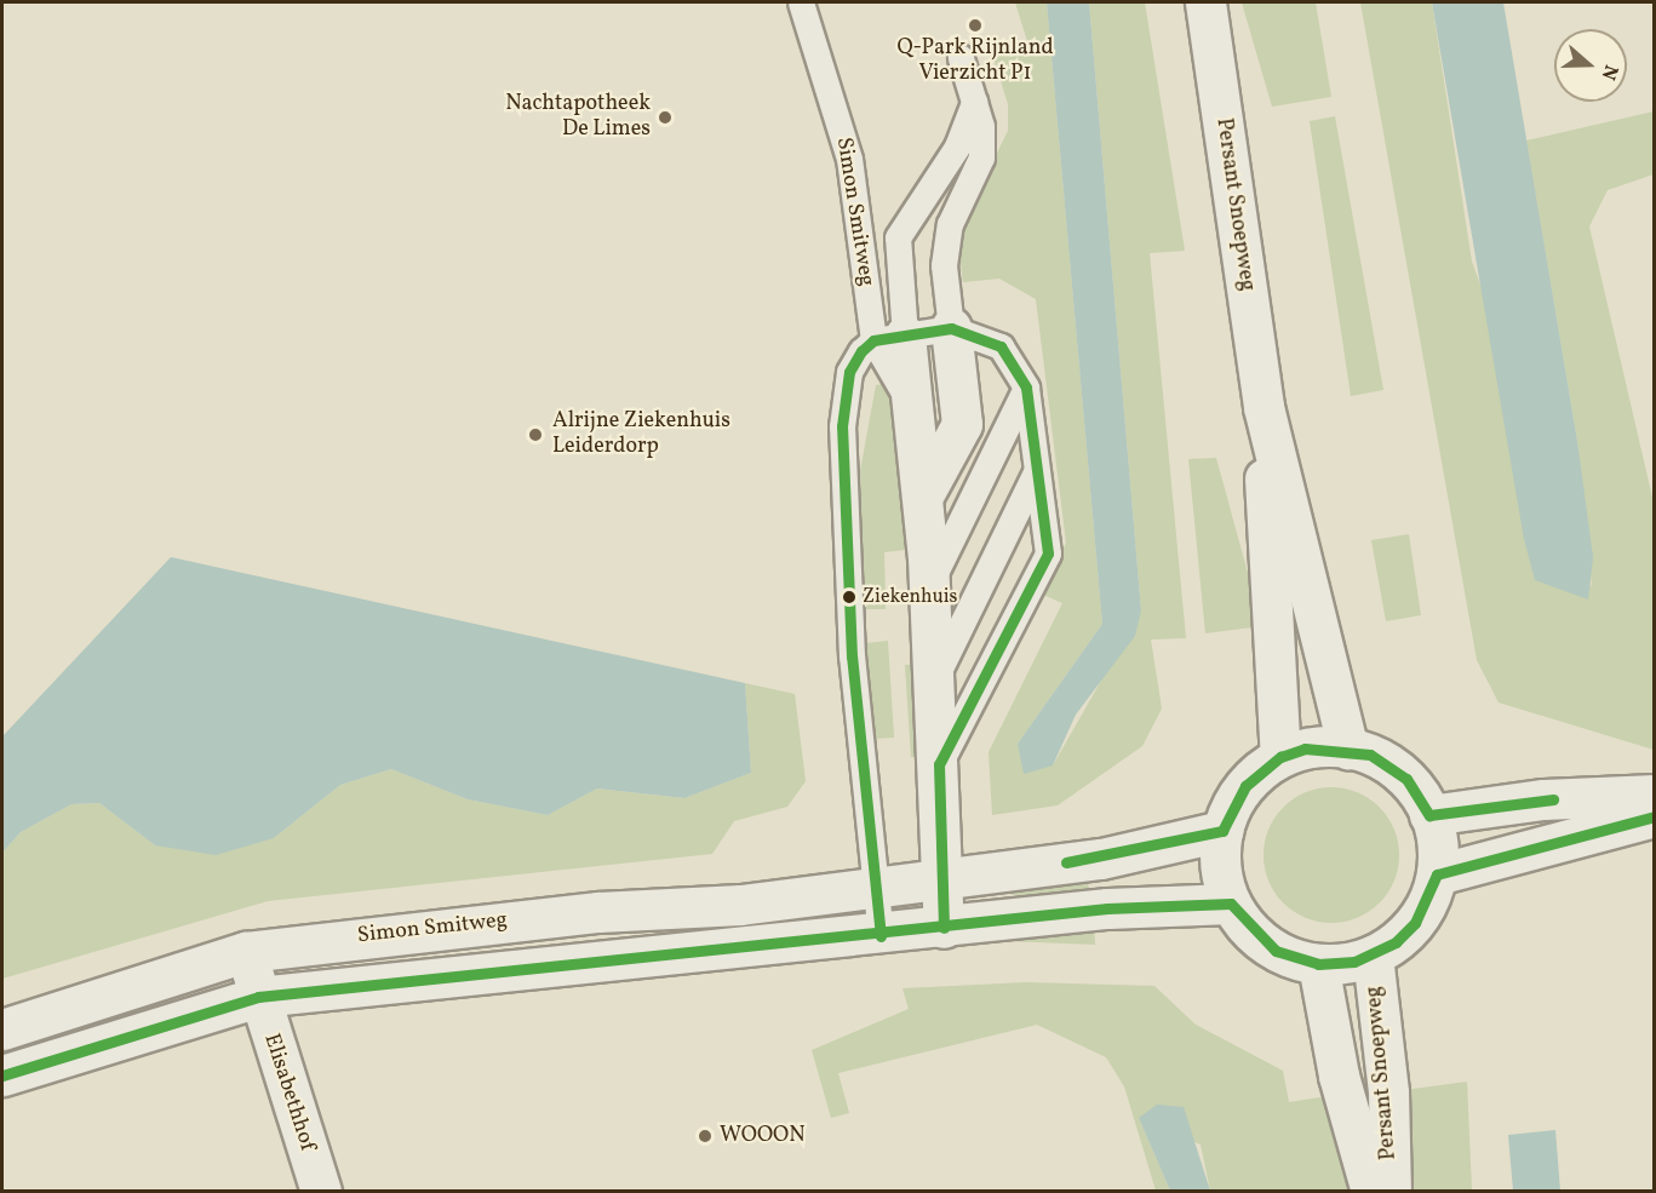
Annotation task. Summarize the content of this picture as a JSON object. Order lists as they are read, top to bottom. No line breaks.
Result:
{"streets":{"street":["Persant Snoepweg","Simon Smitweg","Elisabethhof"]},"crossings":[["Persant Snoepweg","Simon Smitweg"],["Simon Smitweg","Elisabethhof"]],"places":["Q-Park Rijnland Vierzicht P1","Nachtapotheek De Limes","Alrijne Ziekenhuis Leiderdorp","Ziekenhuis","WOOON"],"north":"right"}
